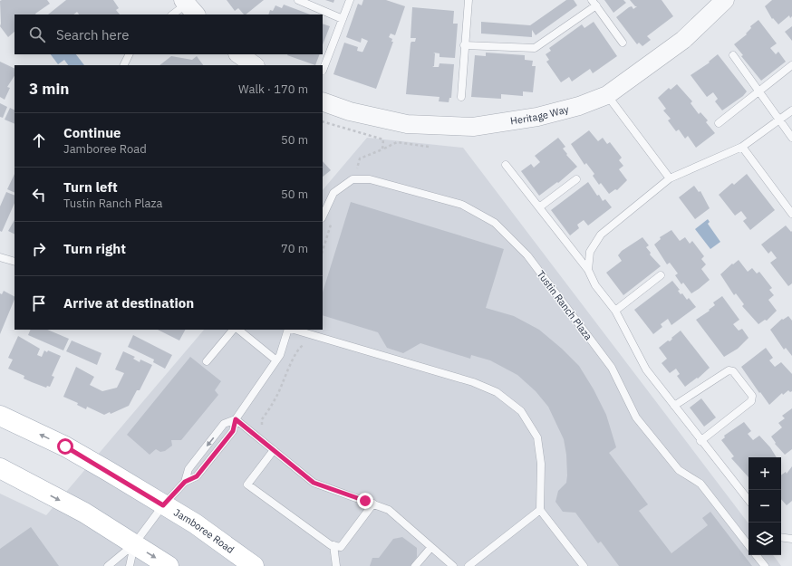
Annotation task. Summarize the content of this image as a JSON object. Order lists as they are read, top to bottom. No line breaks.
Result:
{"streets":{"main road":["Jamboree Road"],"street":["Heritage Way"],"lane":["Tustin Ranch Plaza"]},"page":{"search":"Search here","heading":["3 min","Walk · 170 m"],"list":[["Continue","Jamboree Road","50 m"],["Turn left","Tustin Ranch Plaza","50 m"],["Turn right","70 m"],"Arrive at destination"],"map_buttons":["+","−"]}}
